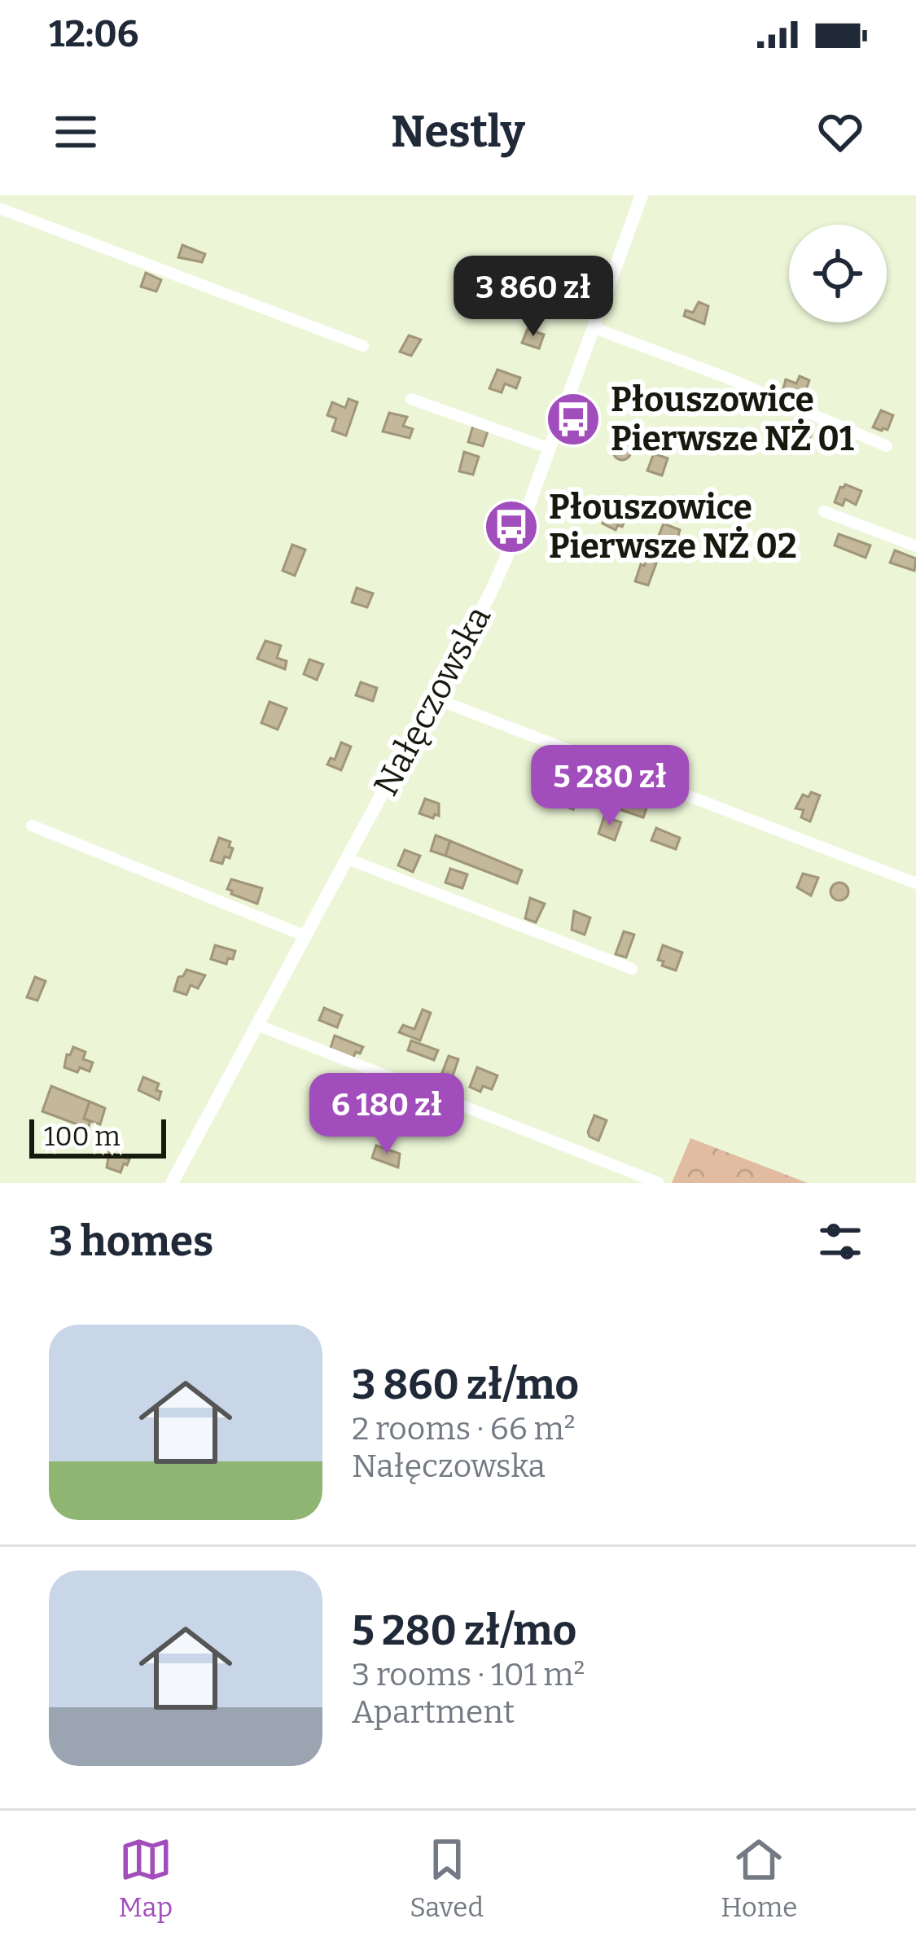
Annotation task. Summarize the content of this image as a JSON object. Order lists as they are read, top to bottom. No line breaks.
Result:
{"streets":{"main road":["Nałęczowska"]},"places":{"bus stop":["Płouszowice Pierwsze NŻ 01","Płouszowice Pierwsze NŻ 02"]},"scale_bar":"100 m","page":{"status":"12:06","header":"Nestly","price":["3 860 zł","5 280 zł","6 180 zł"],"scale":"100 m","heading":"3 homes","list":[{"name":"3 860 zł/mo","note":"2 rooms · 66 m² · Nałęczowska"},{"name":"5 280 zł/mo","note":"3 rooms · 101 m² · Apartment"}],"tabs":["Map","Saved","Home"]}}
